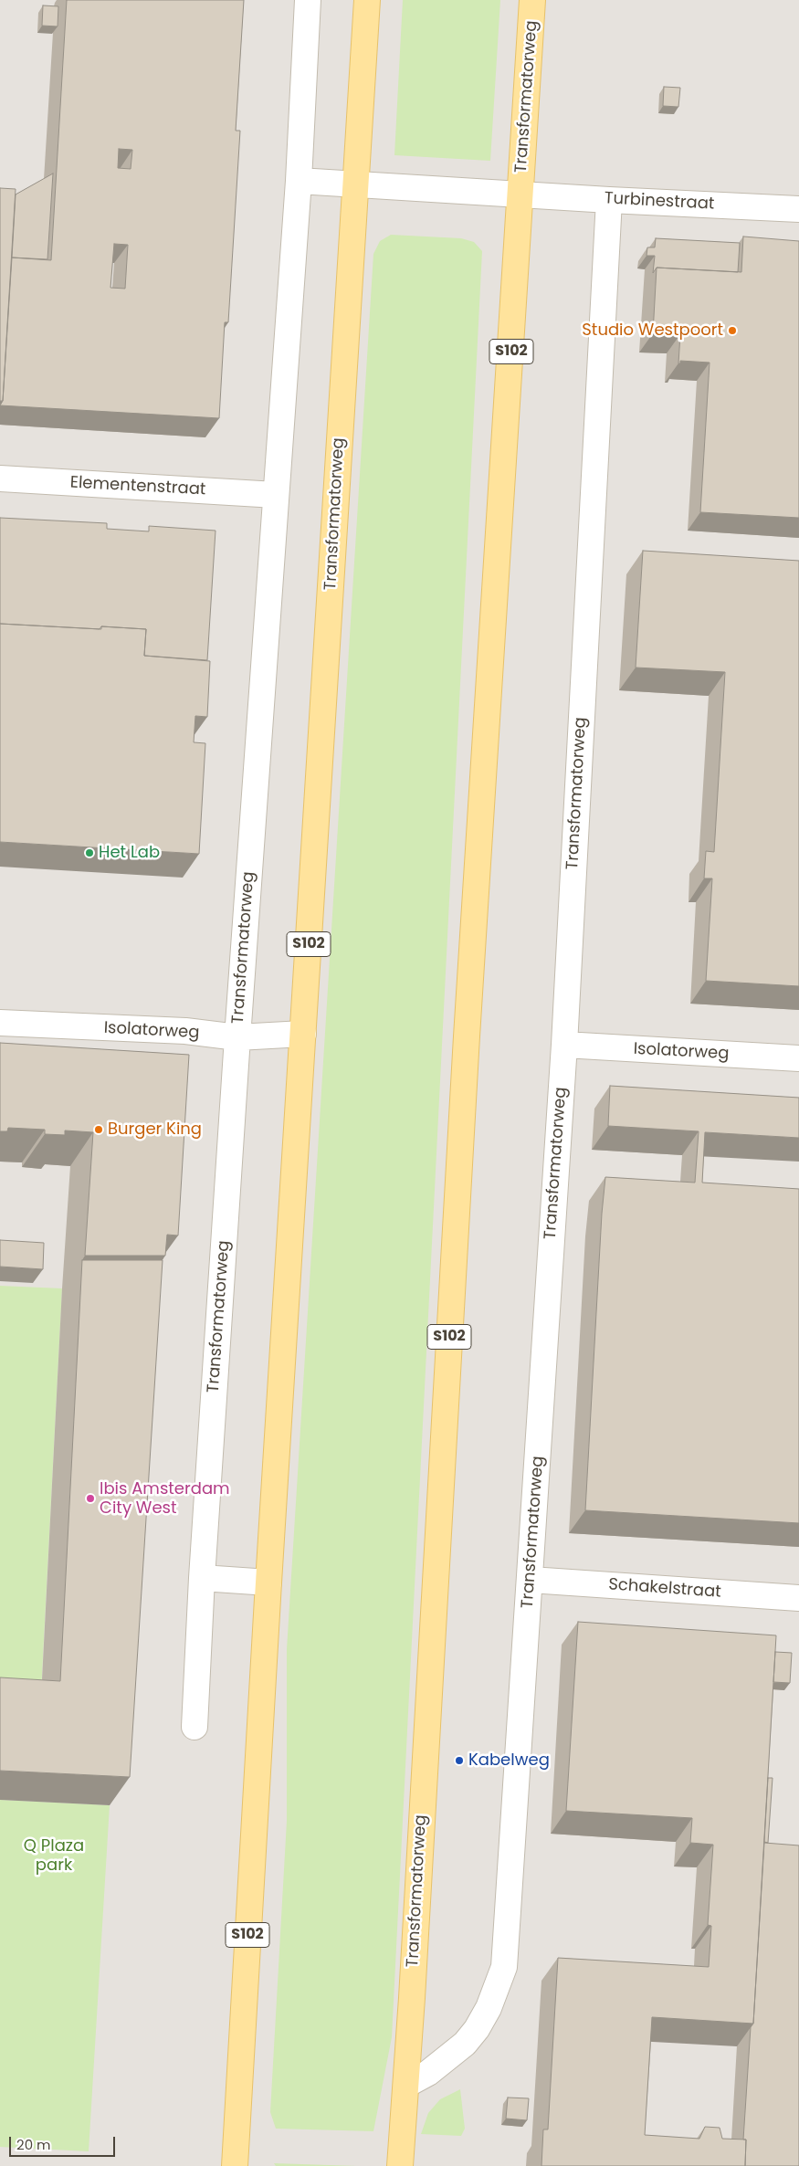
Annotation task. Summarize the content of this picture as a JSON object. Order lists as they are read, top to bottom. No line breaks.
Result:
{"streets":{"main road":["Transformatorweg","S102"],"street":["Turbinestraat","Elementenstraat","Isolatorweg","Schakelstraat"]},"crossings":[["Transformatorweg","Turbinestraat"],["Transformatorweg","Elementenstraat"],["Transformatorweg","Isolatorweg"],["Transformatorweg","Schakelstraat"]],"parks":["Q Plaza park"],"places":["Studio Westpoort","Het Lab","Burger King","Ibis Amsterdam City West","Kabelweg"],"scale_bar":"20 m"}
